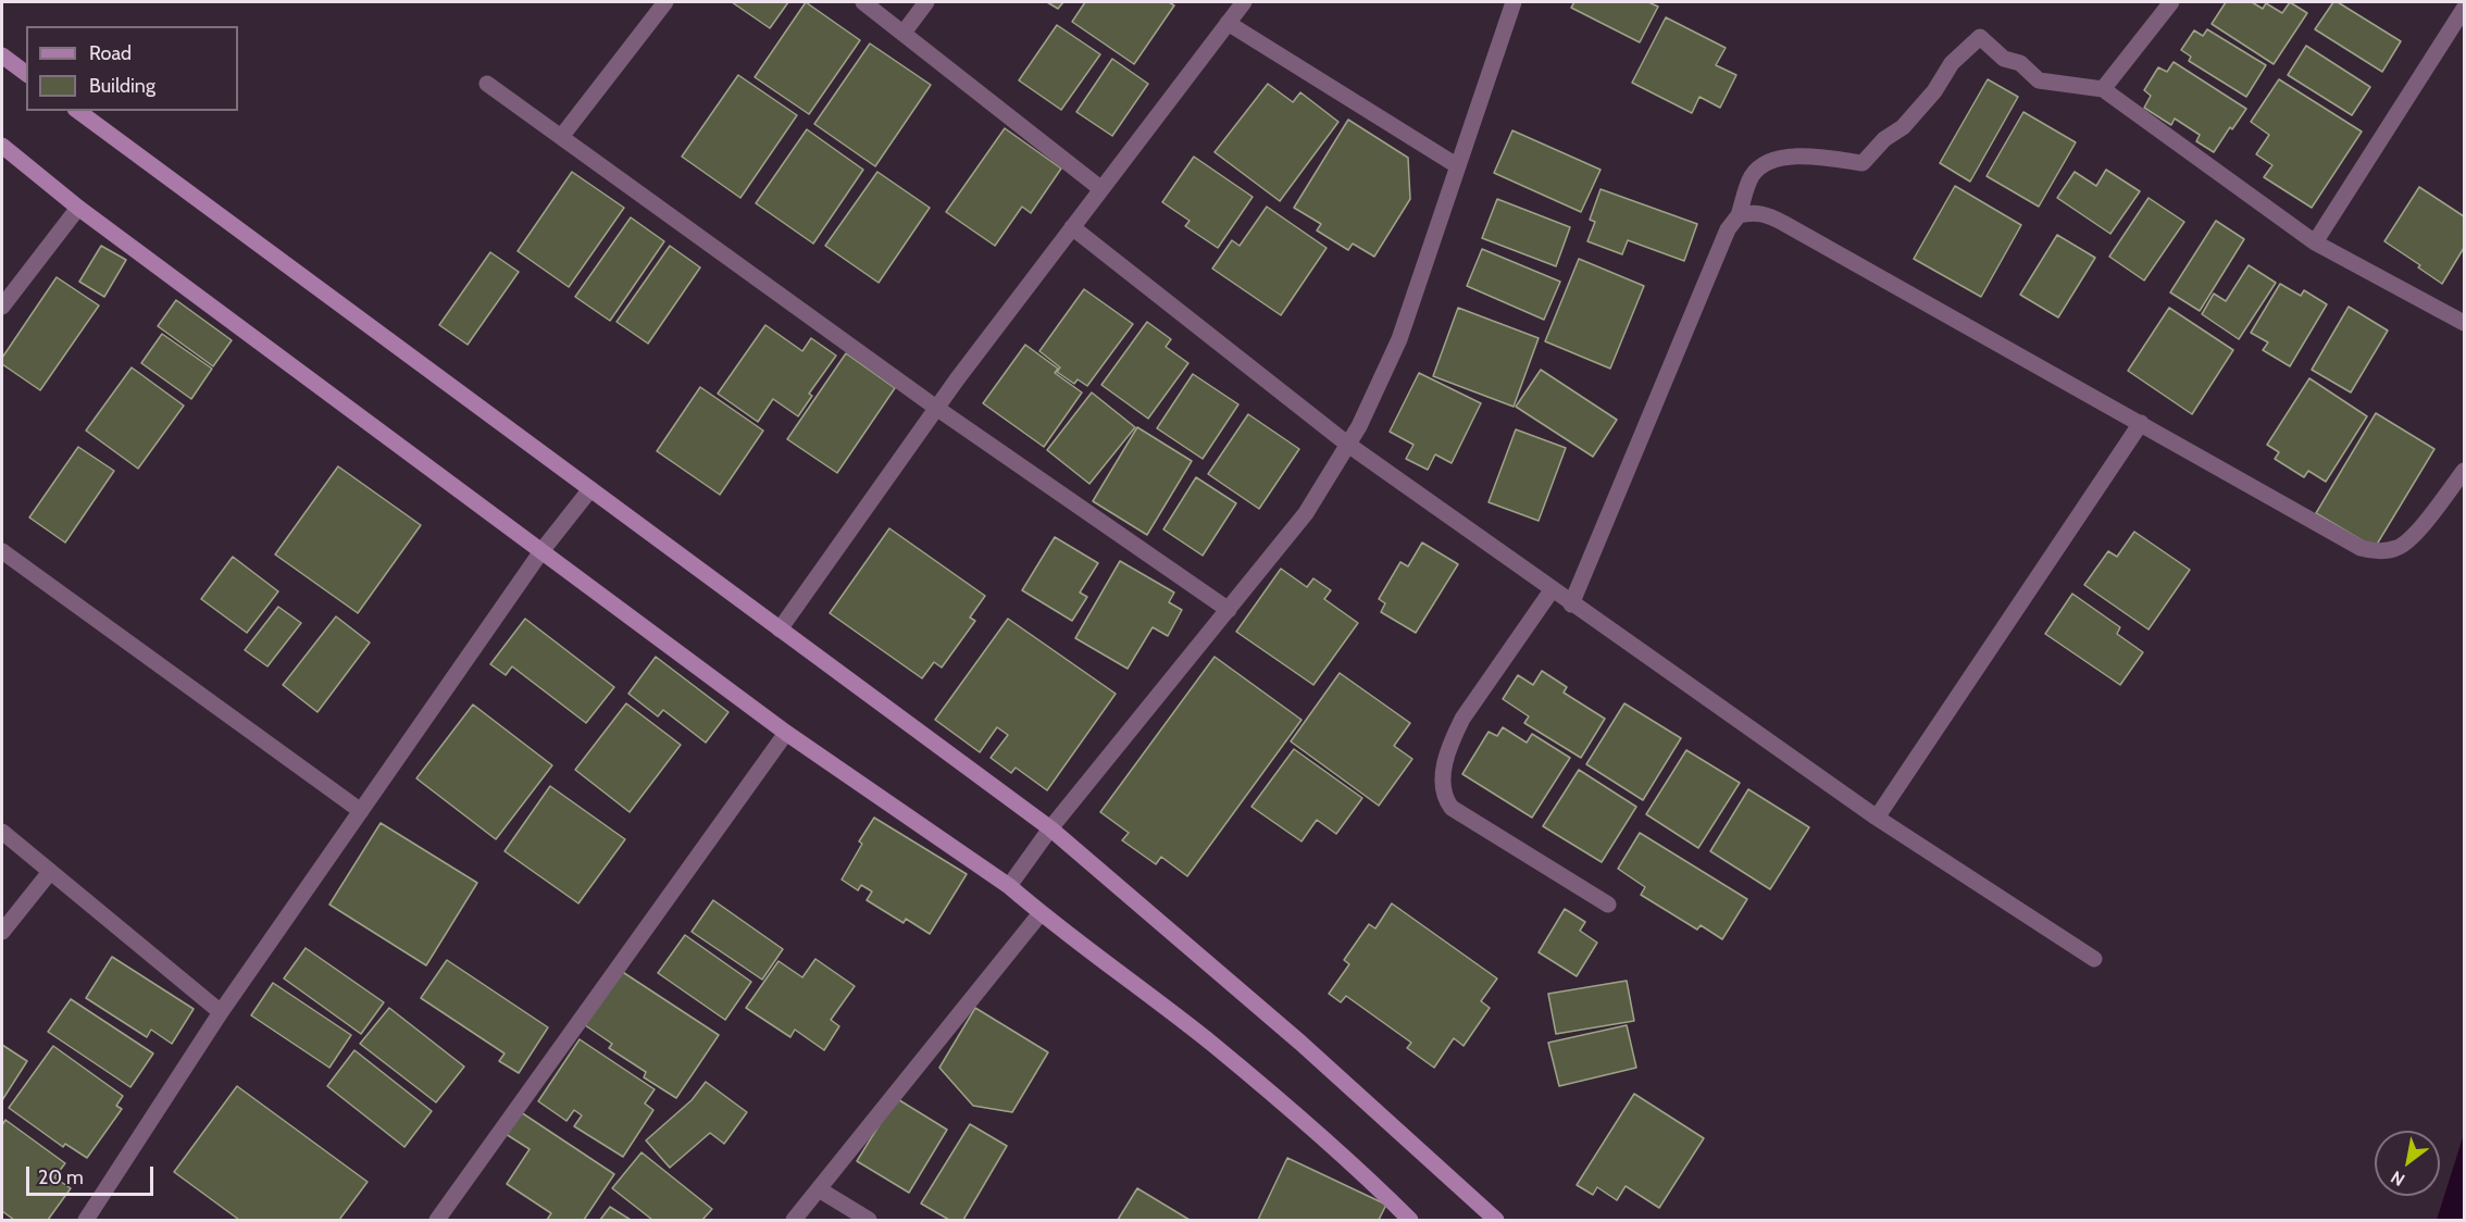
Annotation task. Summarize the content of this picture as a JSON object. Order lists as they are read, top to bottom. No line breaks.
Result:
{"legend":["Road","Building"],"scale_bar":"20 m","north":"bottom left"}
